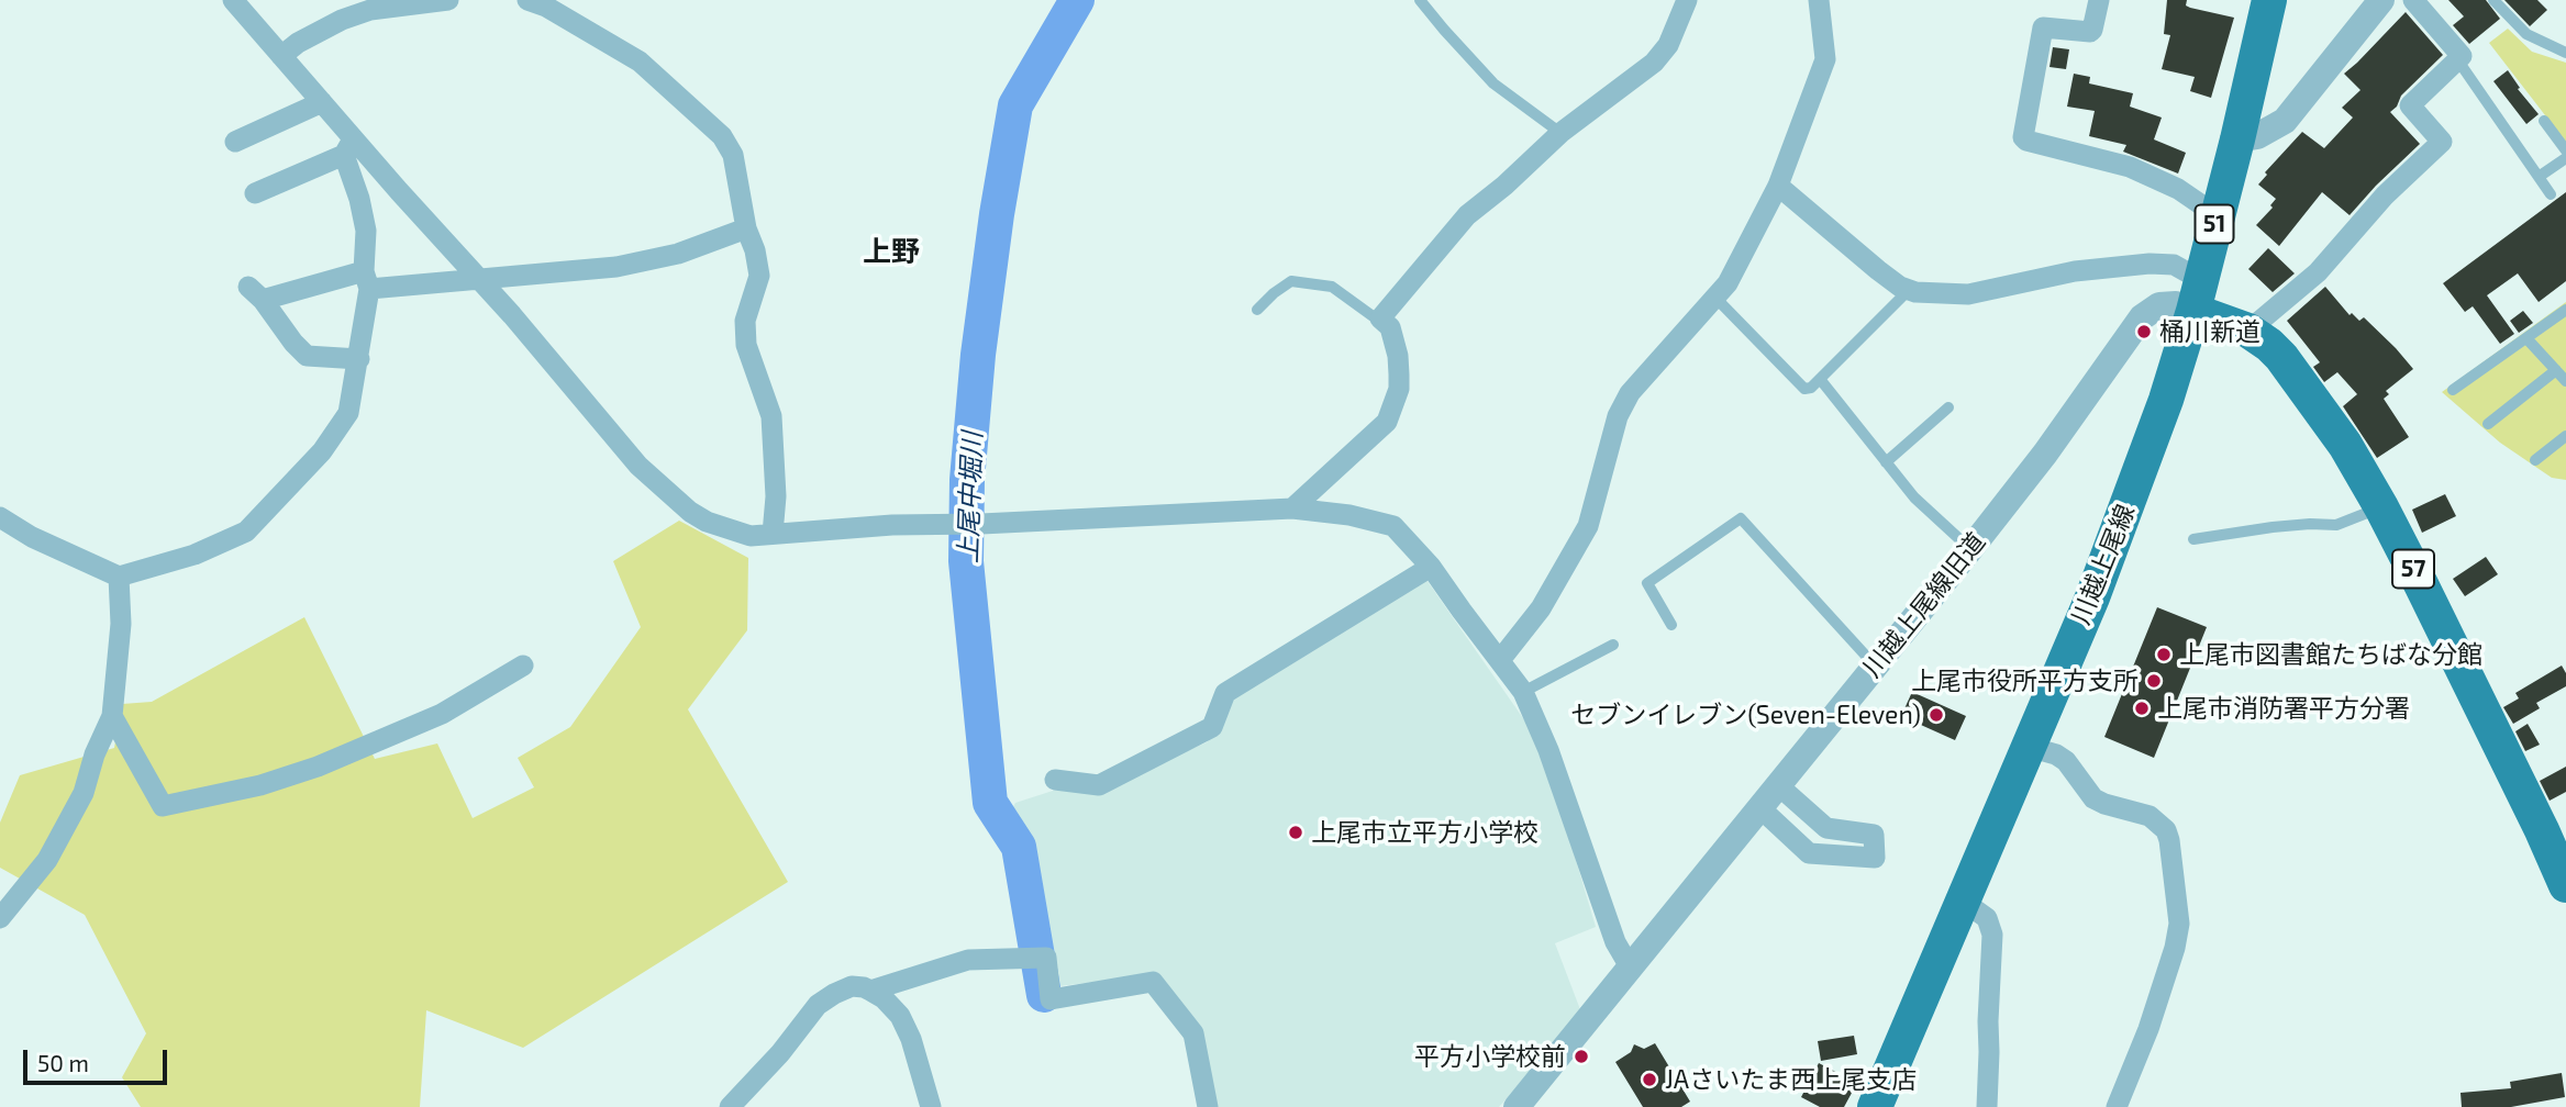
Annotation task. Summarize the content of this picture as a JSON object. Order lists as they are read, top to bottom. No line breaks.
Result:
{"streets":{"main road":["51","川越上尾線","57"],"street":["川越上尾線旧道"]},"crossings":[["川越上尾線","57"],["川越上尾線","川越上尾線旧道"],["57","川越上尾線旧道"]],"districts":["上野"],"water":["上尾中堀川"],"places":["桶川新道","上尾市図書館たちばな分館","上尾市役所平方支所","上尾市消防署平方分署","セブンイレブン(Seven-Eleven)","上尾市立平方小学校","平方小学校前","JAさいたま西上尾支店"],"scale_bar":"50 m"}
